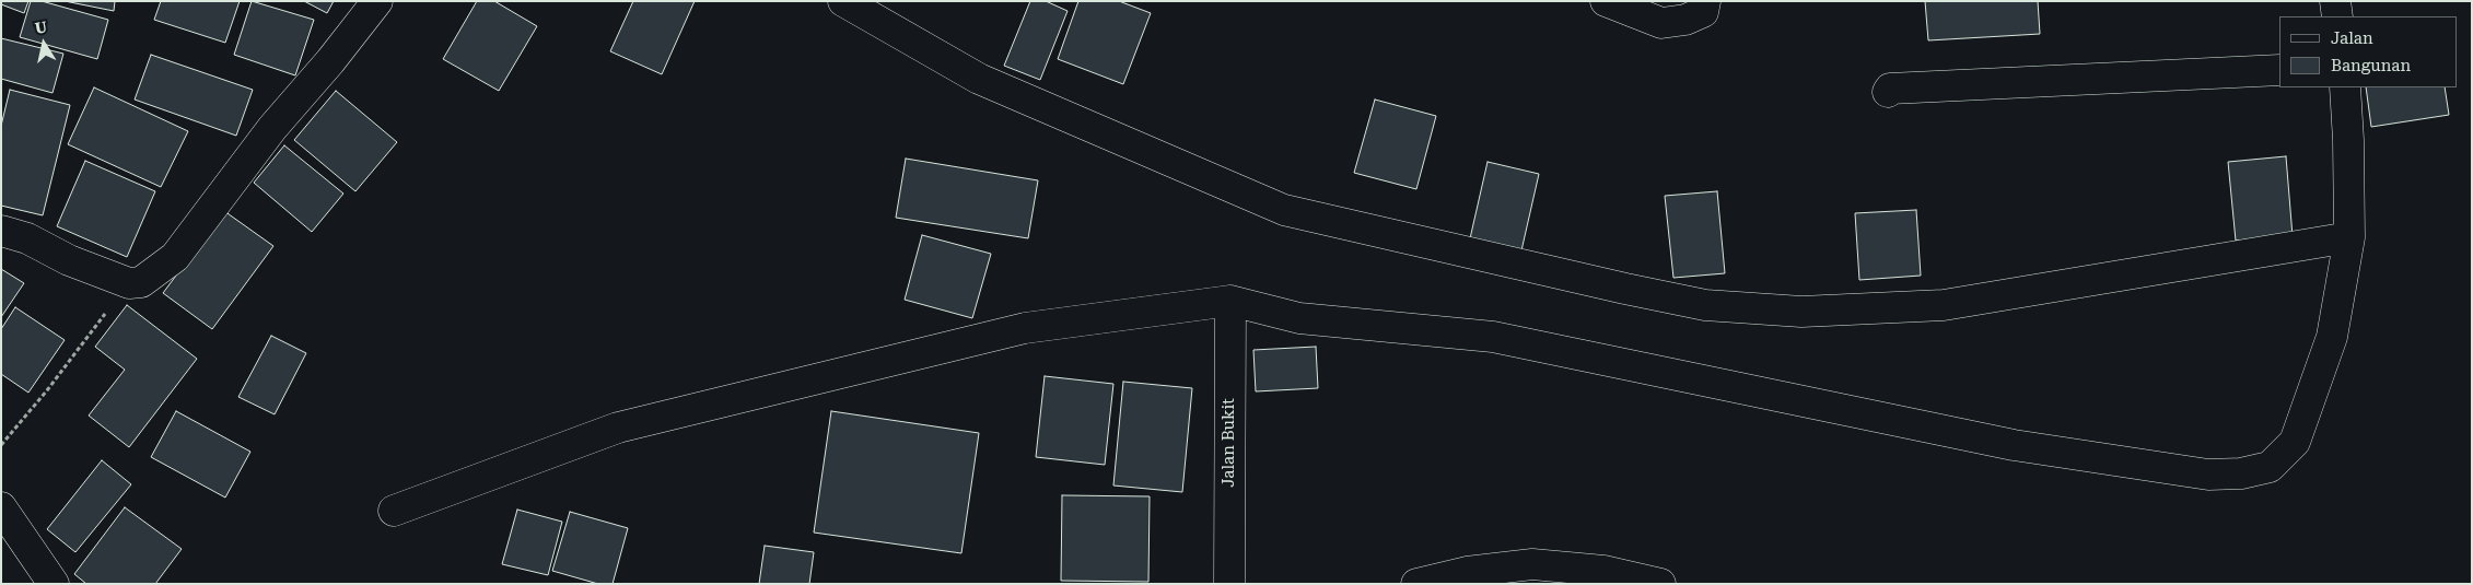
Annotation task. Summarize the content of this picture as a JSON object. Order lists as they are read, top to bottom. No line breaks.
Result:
{"streets":{"street":["Jalan Bukit"]},"legend":["Jalan","Bangunan"],"north":"top"}
